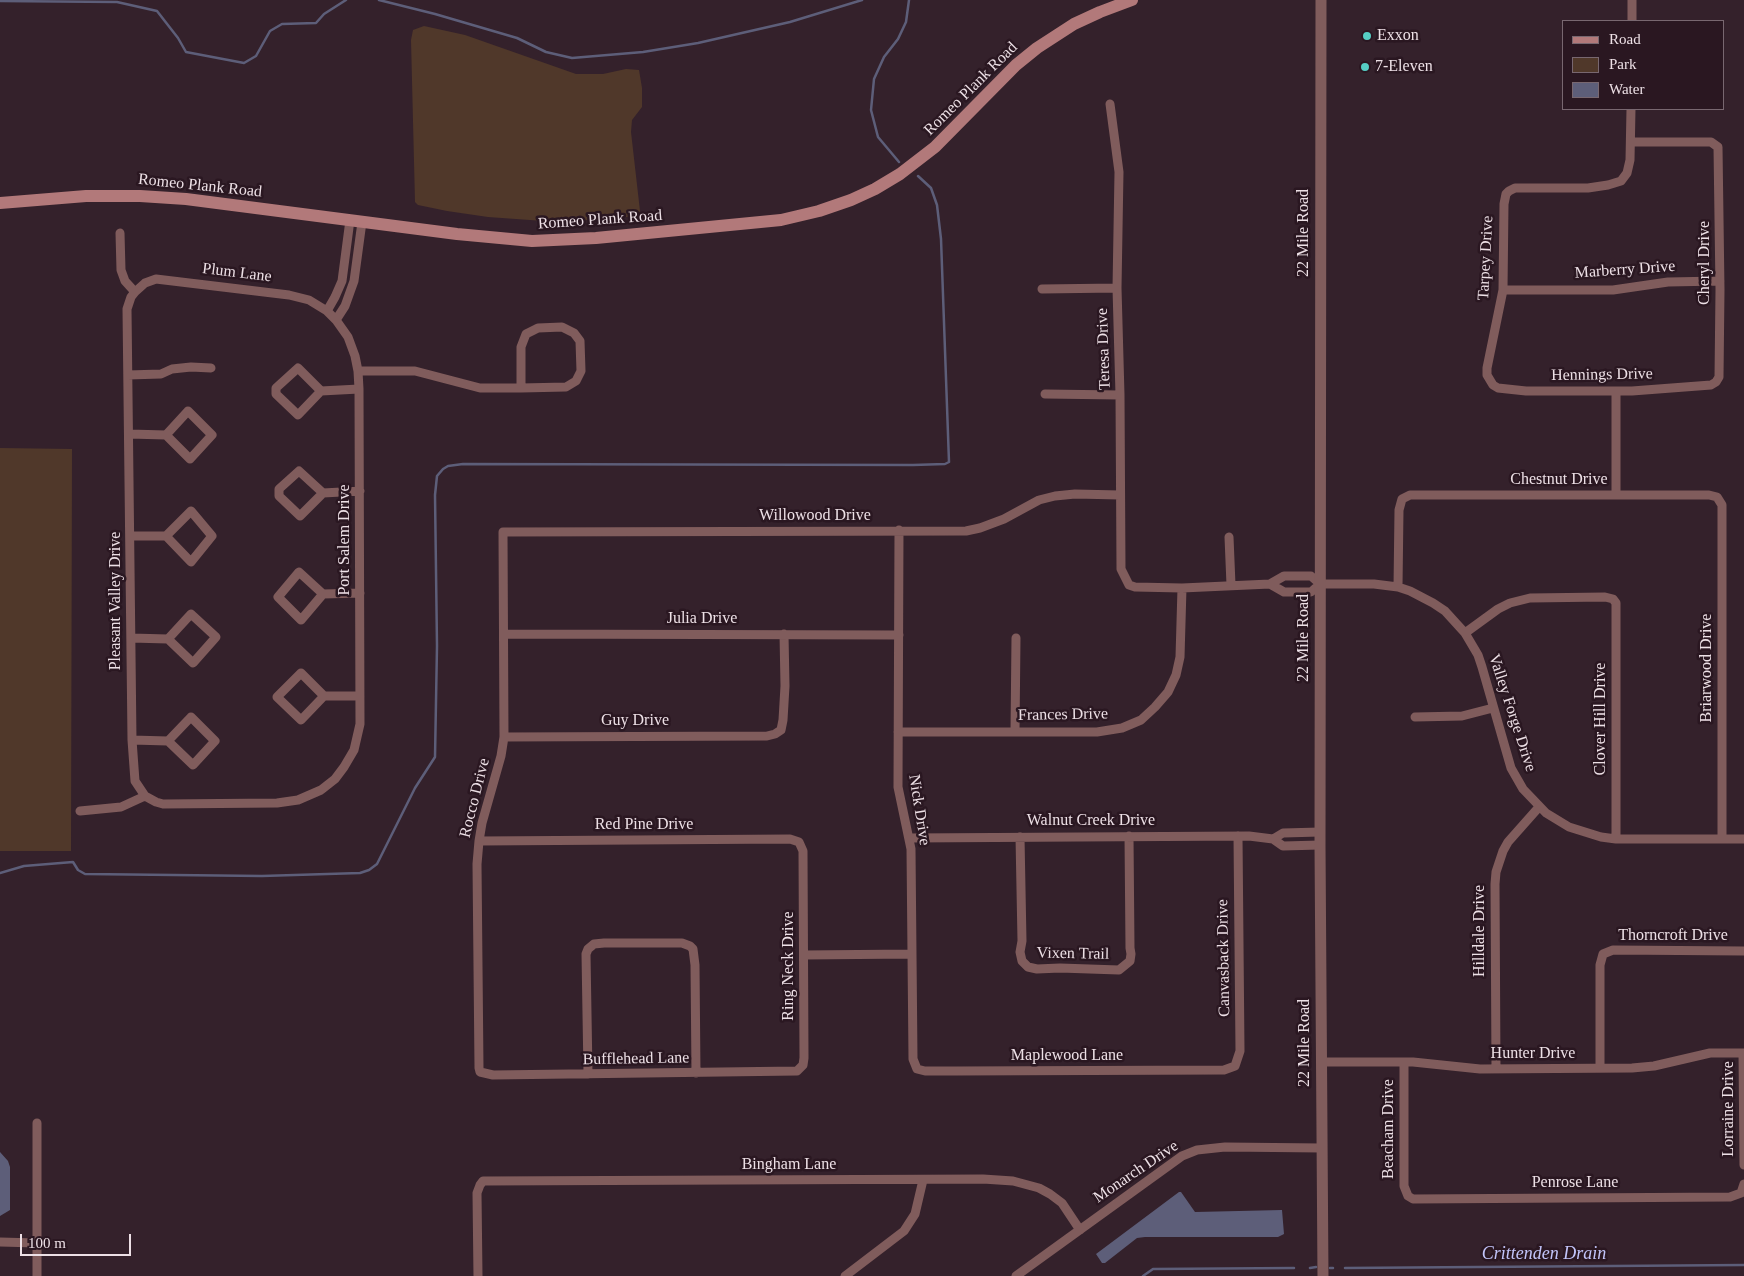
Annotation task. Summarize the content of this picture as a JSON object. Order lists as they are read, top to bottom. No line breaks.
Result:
{"streets":{"main road":["Romeo Plank Road"],"street":["22 Mile Road","Tarpey Drive","Cheryl Drive","Marberry Drive","Plum Lane","Teresa Drive","Hennings Drive","Chestnut Drive","Willowood Drive","Port Salem Drive","Pleasant Valley Drive","Julia Drive","Briarwood Drive","Valley Forge Drive","Frances Drive","Clover Hill Drive","Guy Drive","Rocco Drive","Nick Drive","Walnut Creek Drive","Red Pine Drive","Hilldale Drive","Thorncroft Drive","Vixen Trail","Canvasback Drive","Ring Neck Drive","Hunter Drive","Maplewood Lane","Bufflehead Lane","Lorraine Drive","Beacham Drive","Bingham Lane","Monarch Drive","Penrose Lane"]},"crossings":[["22 Mile Road","Valley Forge Drive"],["22 Mile Road","Walnut Creek Drive"],["22 Mile Road","Hunter Drive"],["22 Mile Road","Monarch Drive"],["Tarpey Drive","Cheryl Drive"],["Tarpey Drive","Marberry Drive"],["Tarpey Drive","Hennings Drive"],["Cheryl Drive","Marberry Drive"],["Cheryl Drive","Hennings Drive"],["Plum Lane","Port Salem Drive"],["Plum Lane","Pleasant Valley Drive"],["Teresa Drive","Willowood Drive"],["Teresa Drive","Valley Forge Drive"],["Chestnut Drive","Briarwood Drive"],["Chestnut Drive","Valley Forge Drive"],["Willowood Drive","Rocco Drive"],["Willowood Drive","Nick Drive"],["Port Salem Drive","Pleasant Valley Drive"],["Julia Drive","Guy Drive"],["Julia Drive","Rocco Drive"],["Julia Drive","Nick Drive"],["Briarwood Drive","Valley Forge Drive"],["Valley Forge Drive","Frances Drive"],["Valley Forge Drive","Clover Hill Drive"],["Valley Forge Drive","Hilldale Drive"],["Frances Drive","Nick Drive"],["Guy Drive","Rocco Drive"],["Rocco Drive","Red Pine Drive"],["Rocco Drive","Bufflehead Lane"],["Nick Drive","Walnut Creek Drive"],["Nick Drive","Maplewood Lane"],["Walnut Creek Drive","Vixen Trail"],["Walnut Creek Drive","Canvasback Drive"],["Red Pine Drive","Ring Neck Drive"],["Hilldale Drive","Hunter Drive"],["Thorncroft Drive","Hunter Drive"],["Canvasback Drive","Maplewood Lane"],["Ring Neck Drive","Bufflehead Lane"],["Hunter Drive","Lorraine Drive"],["Hunter Drive","Beacham Drive"],["Beacham Drive","Penrose Lane"],["Bingham Lane","Monarch Drive"]],"water":["Crittenden Drain"],"places":["Exxon","7-Eleven"],"legend":["Road","Park","Water"],"scale_bar":"100 m"}
